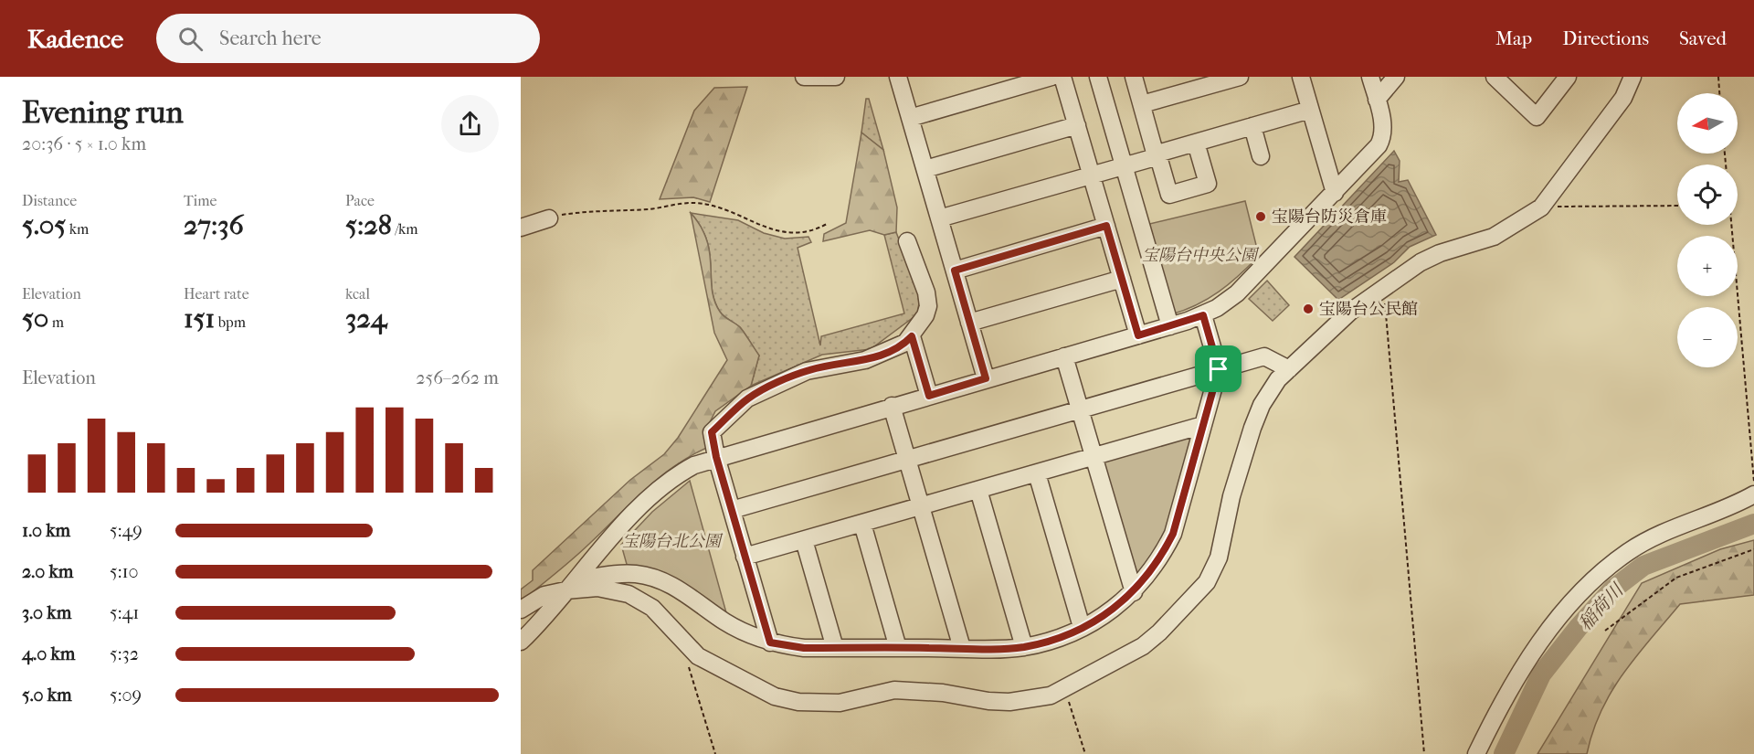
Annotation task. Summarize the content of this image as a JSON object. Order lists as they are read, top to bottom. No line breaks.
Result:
{"water":["稲荷川"],"parks":["宝陽台中央公園","宝陽台北公園"],"places":["宝陽台防災倉庫","宝陽台公民館"],"north":"left","page":{"header":"Kadence","search":"Search here","nav":["Map","Directions","Saved"],"heading":["Evening run","20:36 · 5 × 1.0 km"],"map_buttons":["+","−"],"stats":[["Distance","5.05 km"],["Time","27:36"],["Pace","5:28 /km"],["Elevation","50 m"],["Heart rate","151 bpm"],["kcal","324"]],"chart":["Elevation","256–262 m"],"list":[{"name":"1.0 km","note":"5:49"},{"name":"2.0 km","note":"5:10"},{"name":"3.0 km","note":"5:41"},{"name":"4.0 km","note":"5:32"},{"name":"5.0 km","note":"5:09"}]}}
